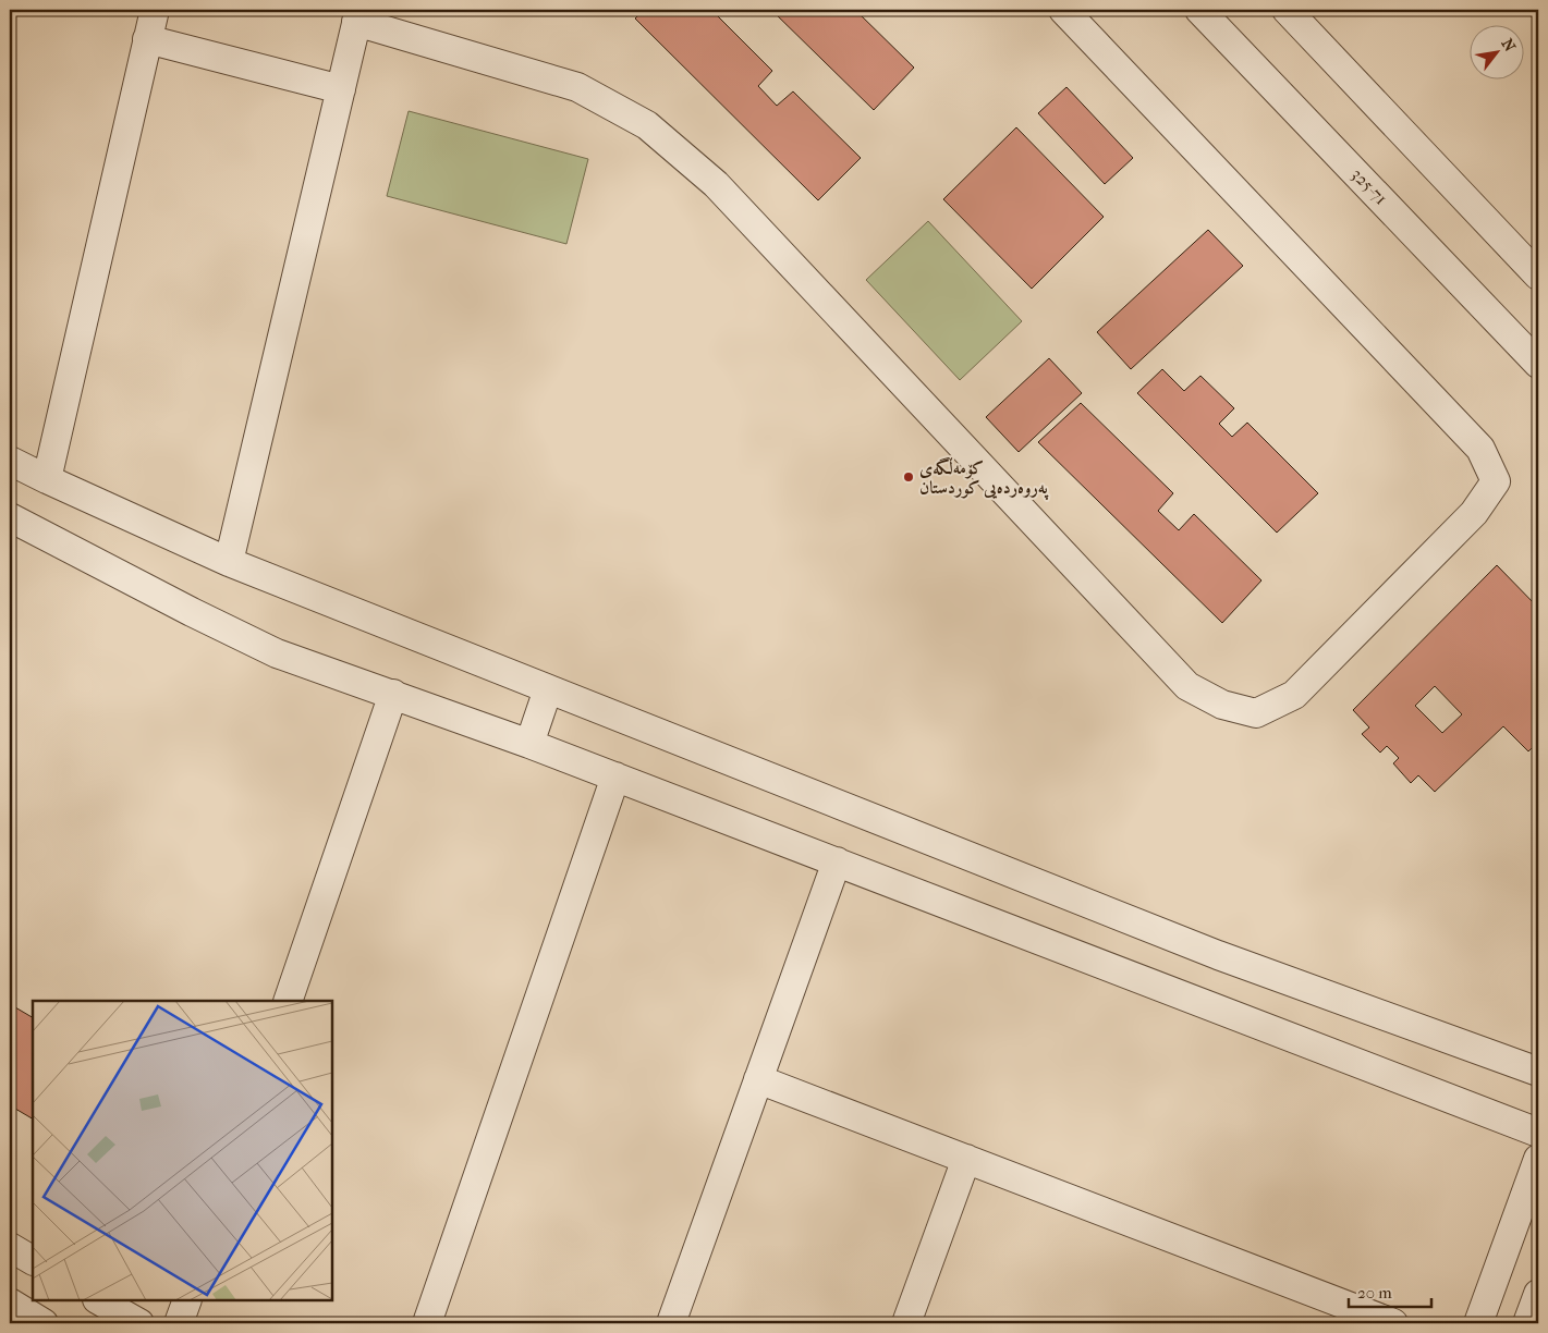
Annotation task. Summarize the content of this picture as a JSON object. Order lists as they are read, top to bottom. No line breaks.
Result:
{"streets":{"street":["325-71"]},"places":["كۆمەڵگەی پەروەردەیی كوردستان"],"scale_bar":"20 m","north":"top right"}
